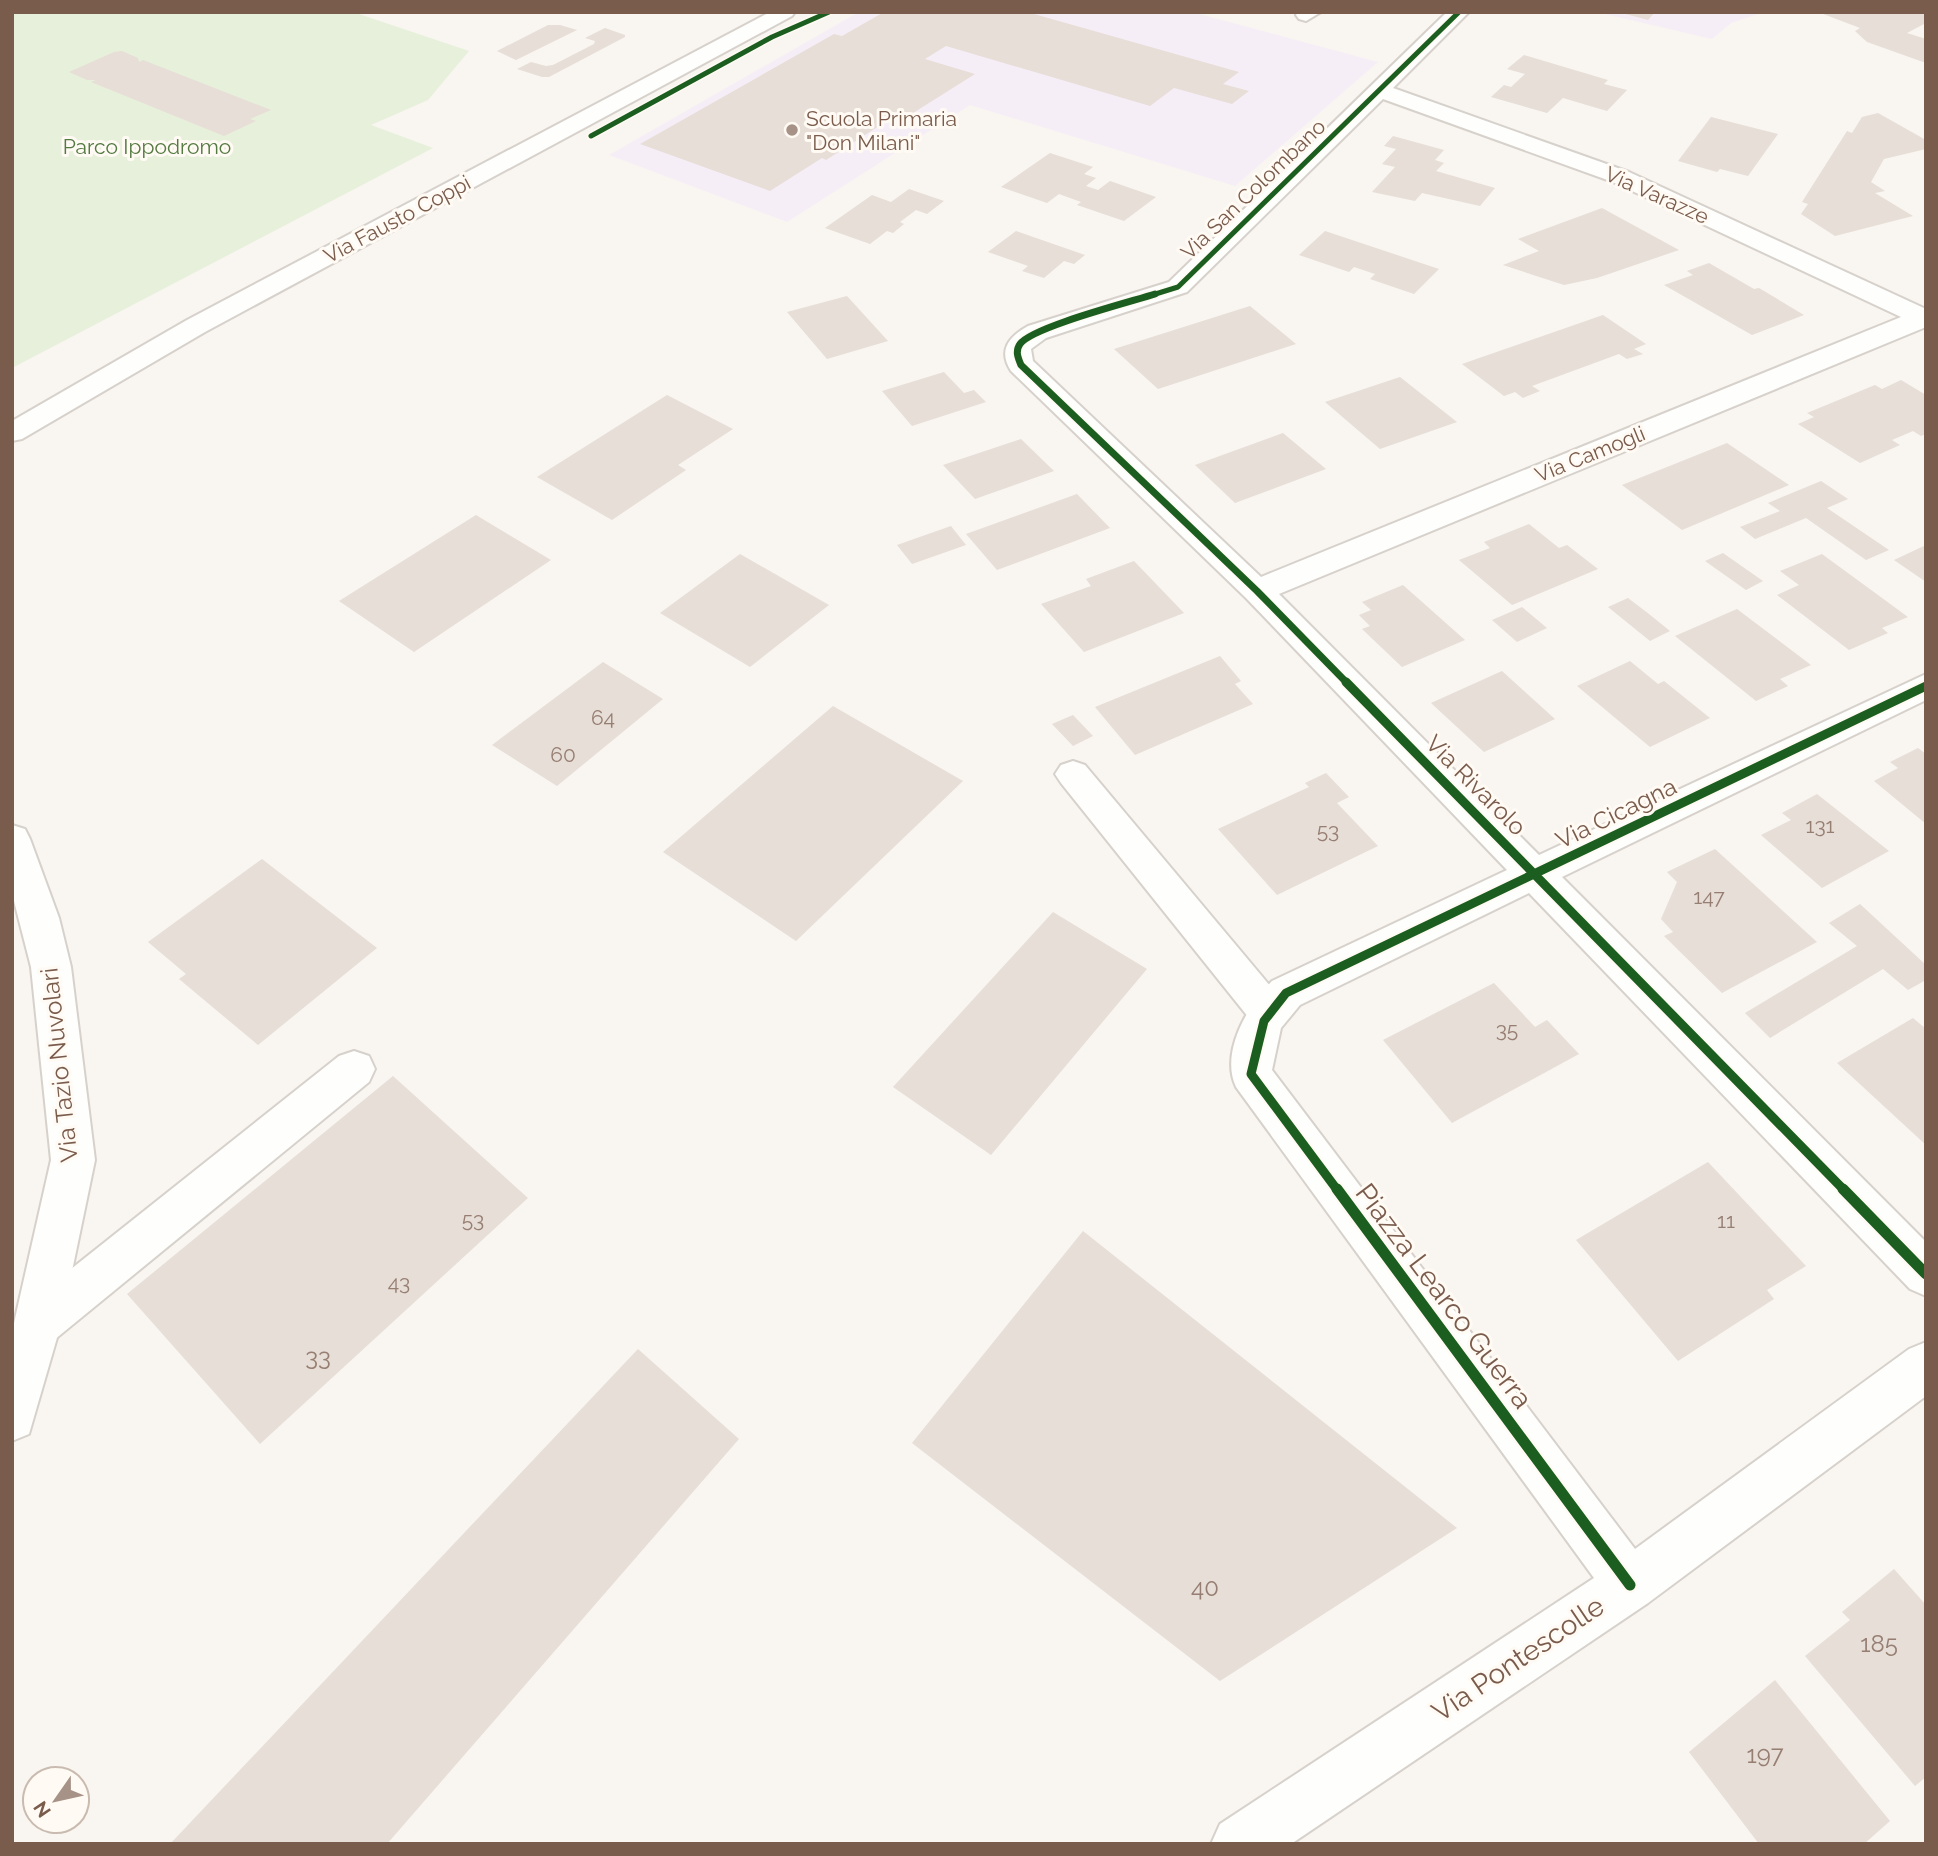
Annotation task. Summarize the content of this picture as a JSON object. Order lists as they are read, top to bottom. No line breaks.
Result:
{"streets":{"street":["Via San Colombano","Via Varazze","Via Fausto Coppi","Via Camogli","Via Rivarolo","Via Cicagna","Via Tazio Nuvolari","Piazza Learco Guerra","Via Pontescolle"]},"crossings":[["Via San Colombano","Via Varazze"],["Via San Colombano","Via Rivarolo"],["Via Varazze","Via Camogli"],["Via Camogli","Via Rivarolo"],["Via Rivarolo","Via Cicagna"],["Via Cicagna","Piazza Learco Guerra"],["Piazza Learco Guerra","Via Pontescolle"]],"parks":["Parco Ippodromo"],"places":["Scuola Primaria \"Don Milani\""],"house_numbers":["64","60","131","53","147","35","53","11","43","33","40","185","197"],"north":"bottom left"}
